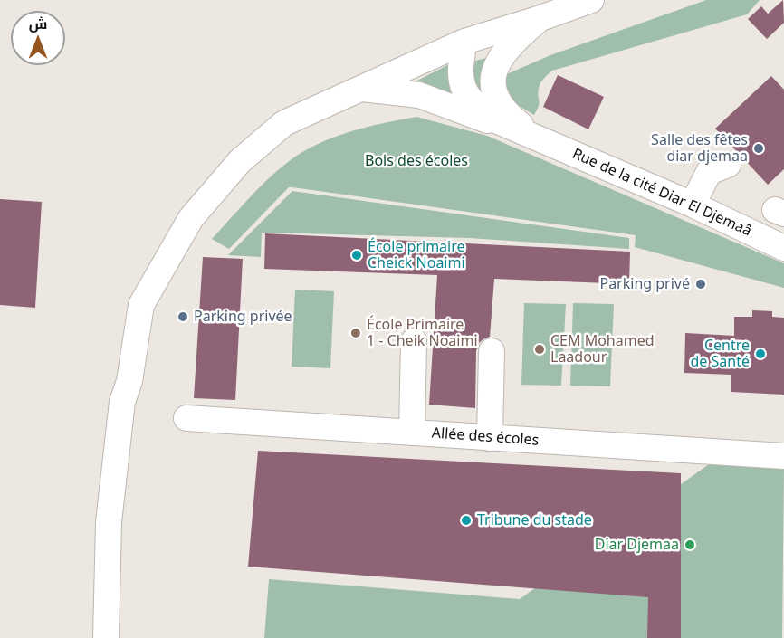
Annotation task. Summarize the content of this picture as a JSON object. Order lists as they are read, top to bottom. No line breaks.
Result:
{"streets":{"street":["Rue de la cité Diar El Djemaâ","Allée des écoles"]},"parks":["Bois des écoles"],"places":["Salle des fêtes diar djemaa","École primaire Cheick Noaimi","Parking privé","Parking privée","École Primaire 1 - Cheik Noaimi","CEM Mohamed Laadour","Centre de Santé","Tribune du stade","Diar Djemaa"],"north":"top"}
